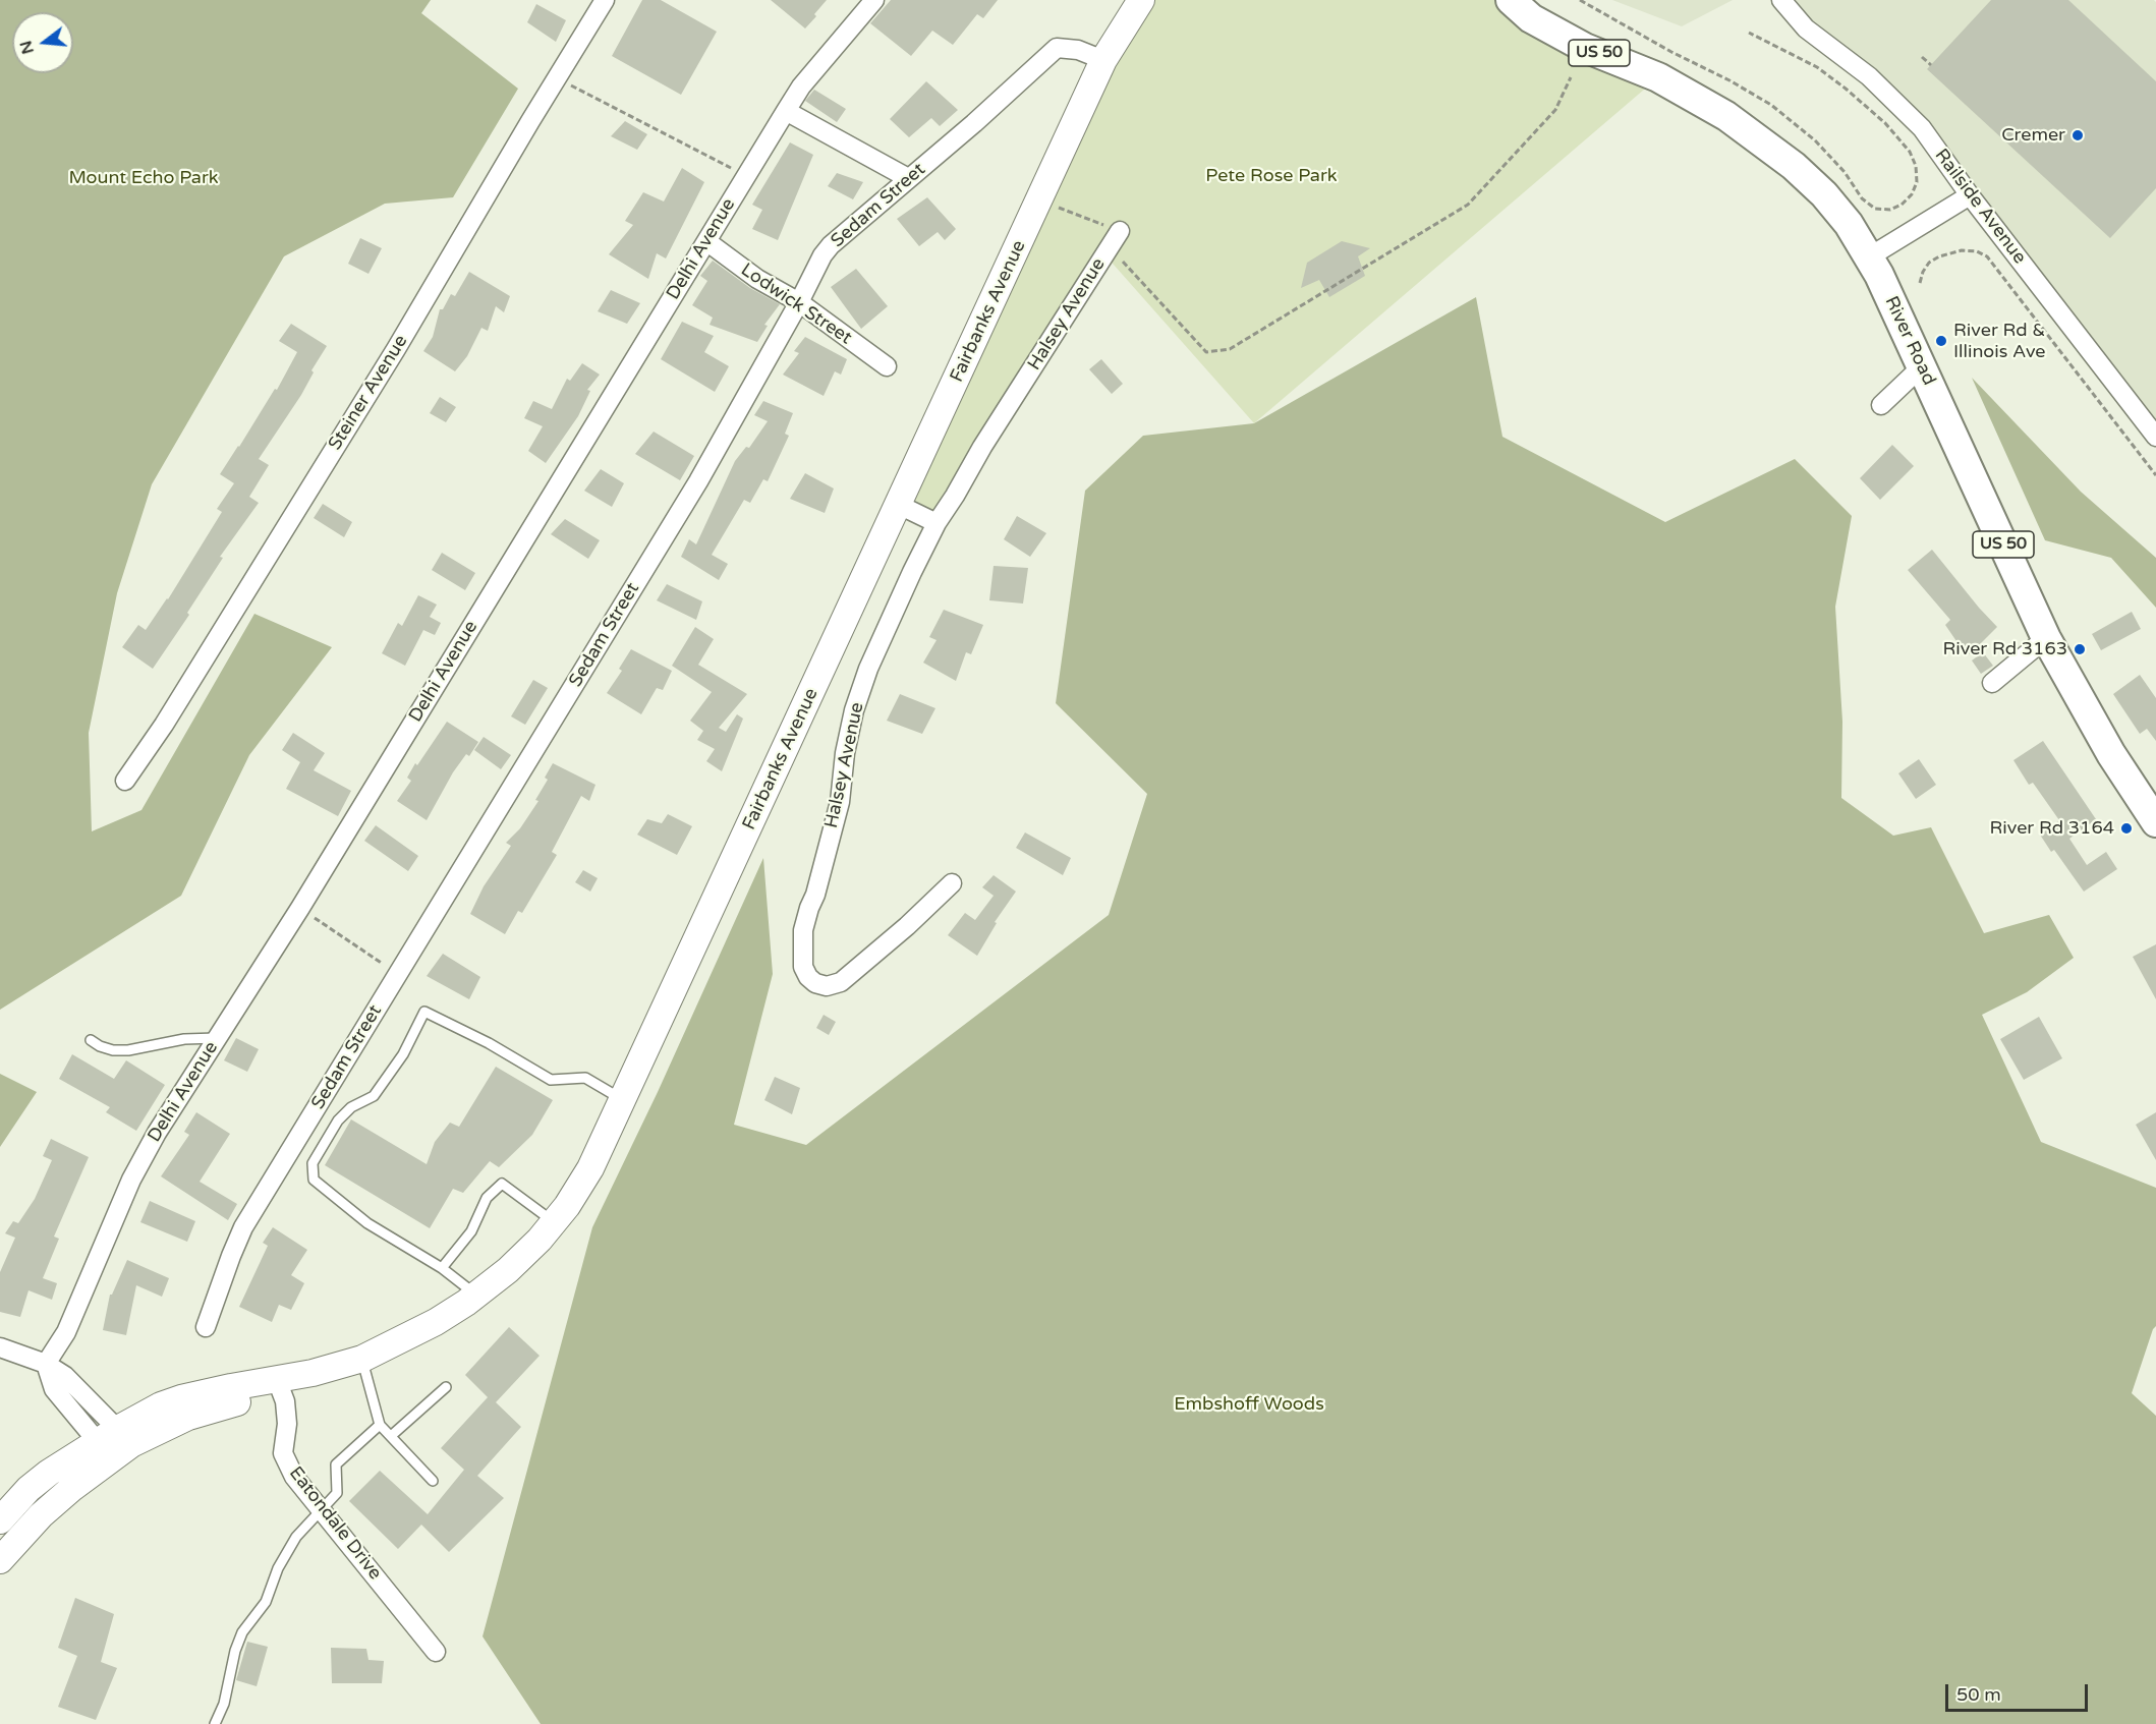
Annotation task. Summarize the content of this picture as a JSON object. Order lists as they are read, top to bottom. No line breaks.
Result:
{"streets":{"main road":["US 50","River Road"],"street":["Sedam Street","Railside Avenue","Delhi Avenue","Lodwick Street","Fairbanks Avenue","Halsey Avenue","Steiner Avenue","Eatondale Drive"]},"crossings":[["Sedam Street","Lodwick Street"],["Sedam Street","Fairbanks Avenue"],["Delhi Avenue","Lodwick Street"],["Fairbanks Avenue","Eatondale Drive"]],"parks":["Pete Rose Park","Mount Echo Park","Embshoff Woods"],"places":["Cremer","River Rd & Illinois Ave","River Rd 3163","River Rd 3164"],"scale_bar":"50 m","north":"left"}
